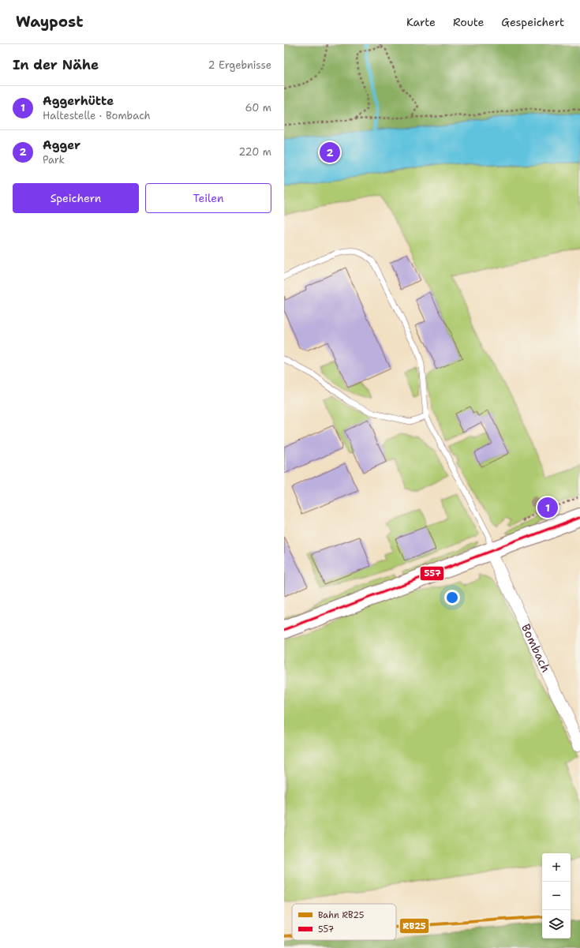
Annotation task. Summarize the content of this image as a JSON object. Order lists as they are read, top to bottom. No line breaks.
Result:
{"streets":{"street":["Bombach"]},"lines":["transit line 557","rail line RB25"],"legend":["Bahn RB25","557"],"page":{"header":"Waypost","nav":["Karte","Route","Gespeichert"],"heading":["In der Nähe","2 Ergebnisse"],"list":[{"mark":"1","name":"Aggerhütte","note":"Haltestelle · Bombach","value":"60 m"},{"mark":"2","name":"Agger","note":"Park","value":"220 m"}],"pins":["2","1"],"buttons":["Speichern","Teilen"],"map_buttons":["+","−"]}}
